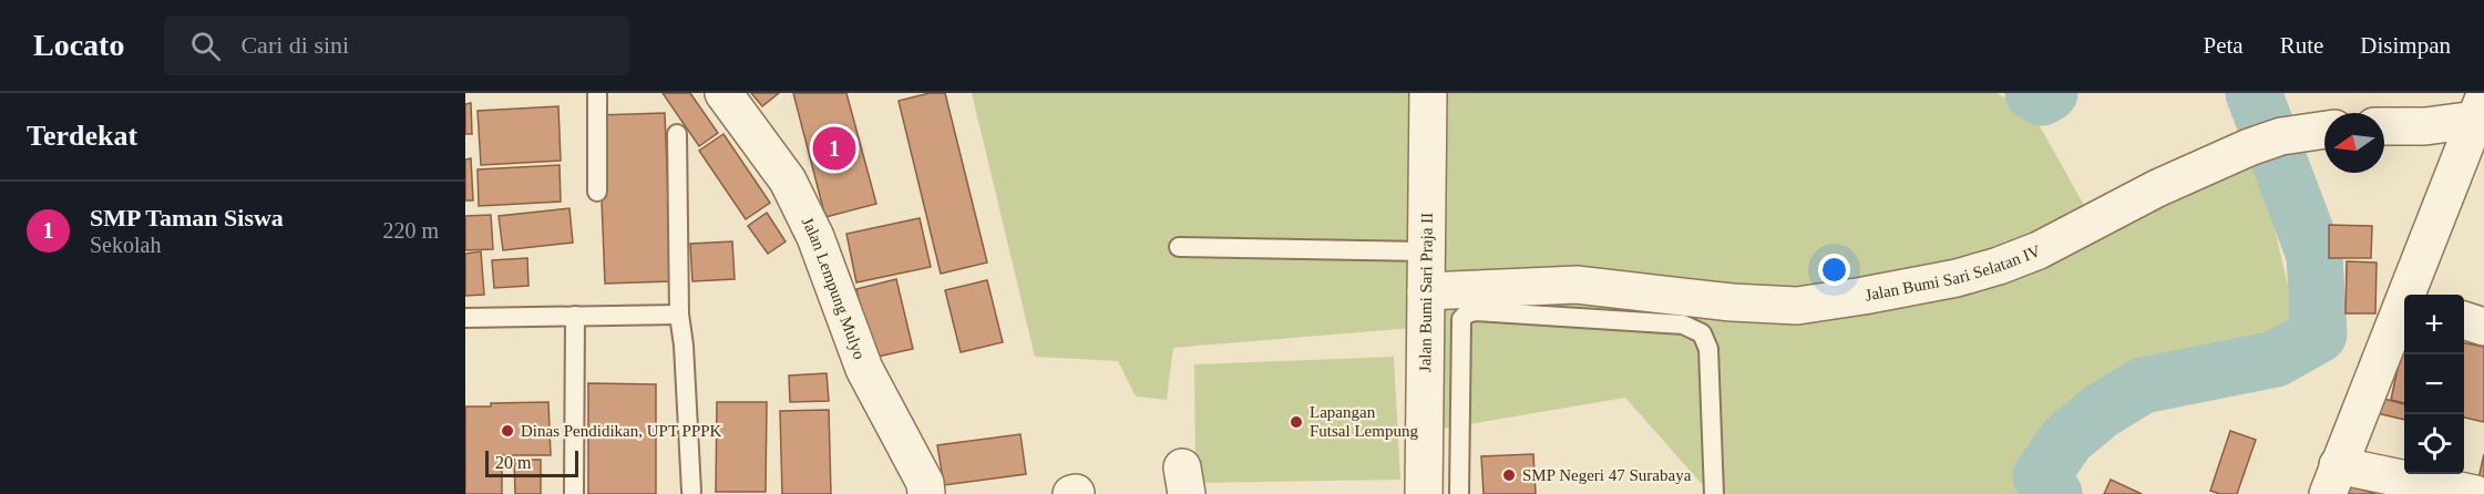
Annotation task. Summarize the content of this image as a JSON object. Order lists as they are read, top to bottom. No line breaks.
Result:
{"streets":{"street":["Jalan Bumi Sari Selatan IV","Jalan Lempung Mulyo","Jalan Bumi Sari Praja II"]},"crossings":[["Jalan Bumi Sari Selatan IV","Jalan Bumi Sari Praja II"]],"places":["Lapangan Futsal Lempung","Dinas Pendidikan, UPT PPPK","SMP Negeri 47 Surabaya"],"scale_bar":"20 m","north":"left","page":{"header":"Locato","search":"Cari di sini","nav":["Peta","Rute","Disimpan"],"heading":"Terdekat","pins":"1","list":[{"mark":"1","name":"SMP Taman Siswa","note":"Sekolah","value":"220 m"}],"map_buttons":["+","−"],"scale":"20 m"}}
